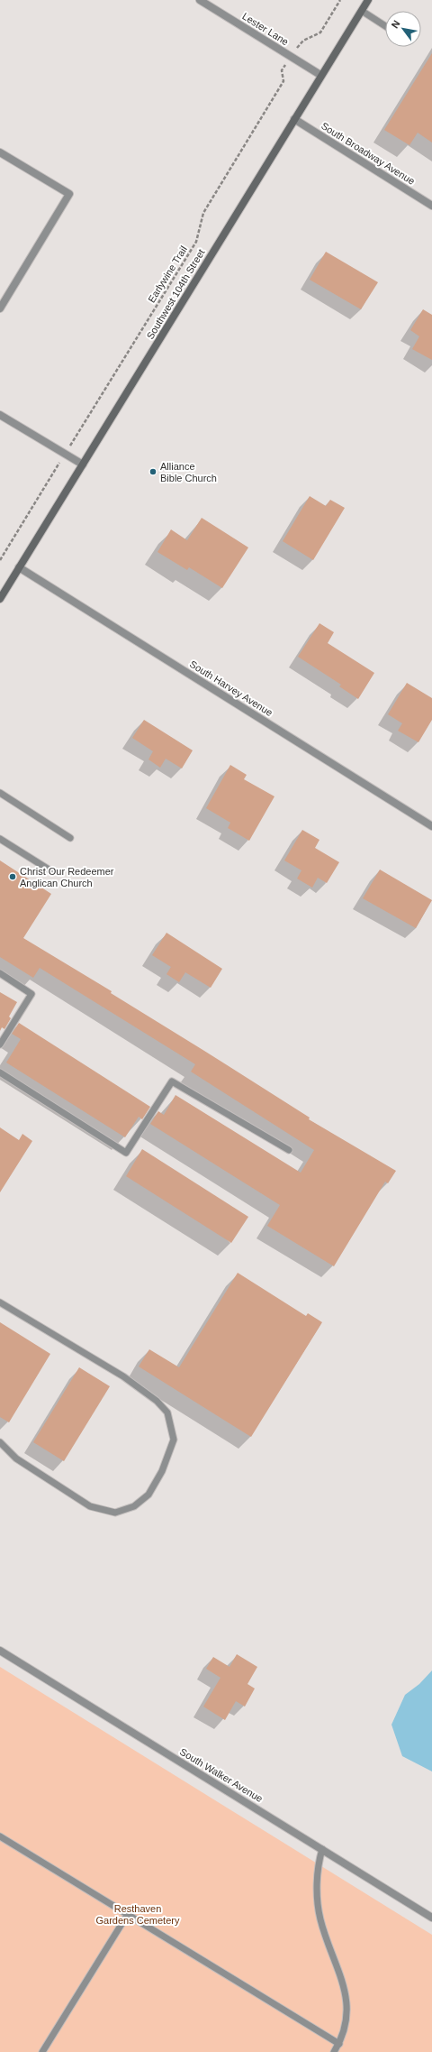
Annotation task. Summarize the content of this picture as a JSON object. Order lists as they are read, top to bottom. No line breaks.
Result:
{"streets":{"main road":["Southwest 104th Street"],"street":["Lester Lane","South Broadway Avenue","South Harvey Avenue","South Walker Avenue"],"path":["Earlywine Trail"]},"crossings":[["Lester Lane","Earlywine Trail"],["Lester Lane","Southwest 104th Street"],["South Broadway Avenue","Southwest 104th Street"],["Southwest 104th Street","South Harvey Avenue"]],"parks":["Resthaven Gardens Cemetery"],"places":["Alliance Bible Church","Christ Our Redeemer Anglican Church"],"north":"top left"}
